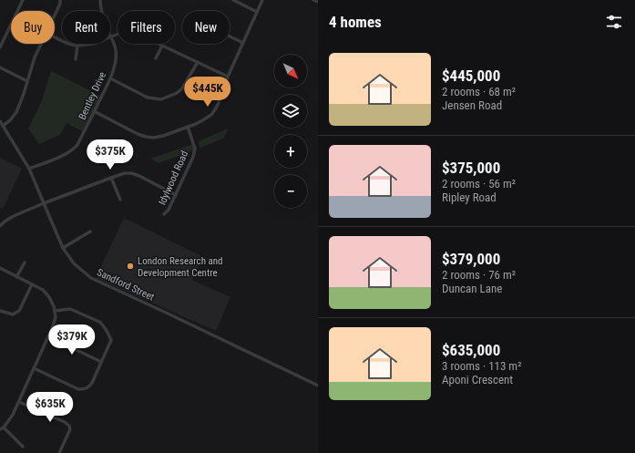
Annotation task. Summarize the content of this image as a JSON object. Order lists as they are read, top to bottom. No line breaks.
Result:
{"streets":{"street":["Bentley Drive","Idylwood Road","Sandford Street"]},"crossings":[["Bentley Drive","Sandford Street"]],"places":["London Research and Development Centre"],"north":"bottom right","page":{"heading":"4 homes","chip":["Buy","Rent","Filters","New"],"list":[{"name":"$445,000","note":"2 rooms · 68 m² · Jensen Road"},{"name":"$375,000","note":"2 rooms · 56 m² · Ripley Road"},{"name":"$379,000","note":"2 rooms · 76 m² · Duncan Lane"},{"name":"$635,000","note":"3 rooms · 113 m² · Aponi Crescent"}],"map_buttons":["+","−"],"price":["$445K","$375K","$379K","$635K"]}}
